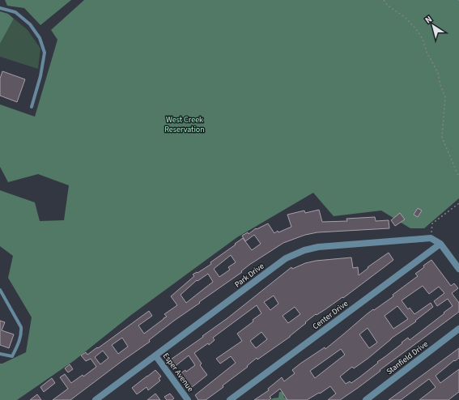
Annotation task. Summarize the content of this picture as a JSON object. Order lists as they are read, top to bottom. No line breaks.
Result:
{"streets":{"street":["Park Drive","Center Drive","Stanfield Drive","Esper Avenue"]},"crossings":[["Park Drive","Center Drive"],["Park Drive","Esper Avenue"]],"parks":["West Creek Reservation"],"north":"top left"}
